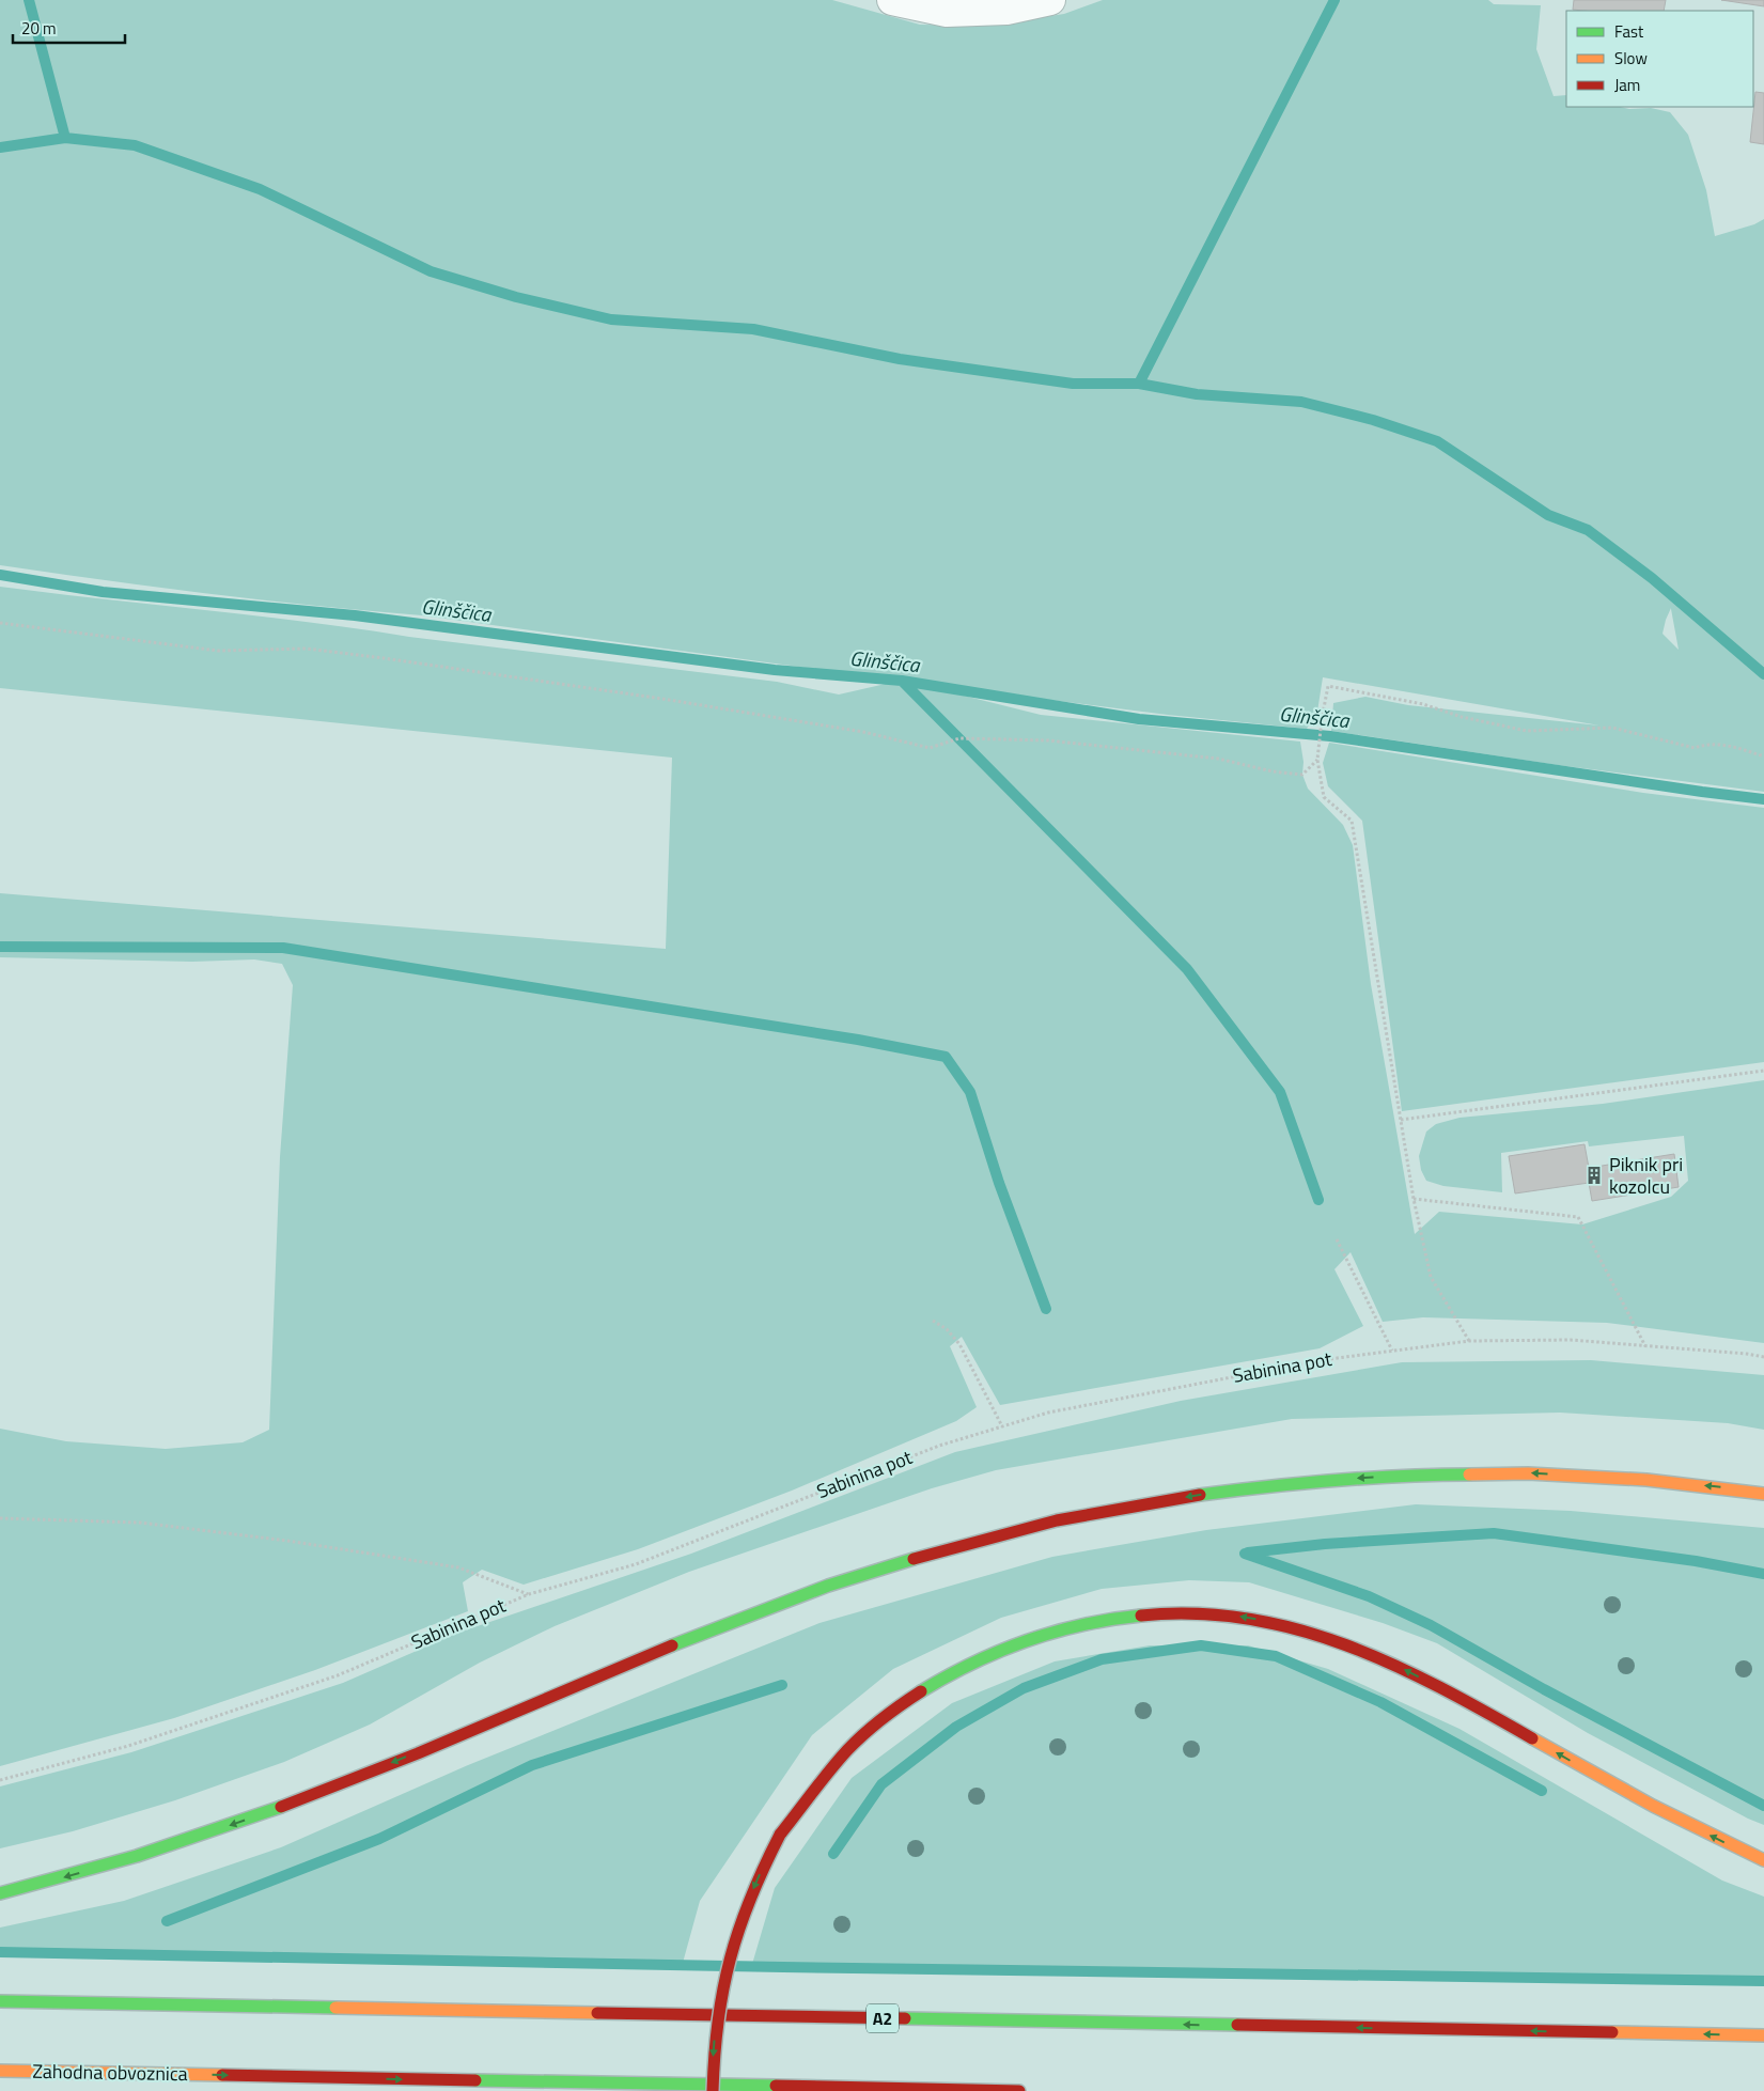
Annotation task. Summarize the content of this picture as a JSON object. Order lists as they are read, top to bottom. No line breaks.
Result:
{"streets":{"highway":["A2","Zahodna obvoznica"],"path":["Sabinina pot"]},"water":["Glinščica"],"places":{"building":["Piknik pri kozolcu"]},"legend":["Fast","Slow","Jam"],"scale_bar":"20 m"}
